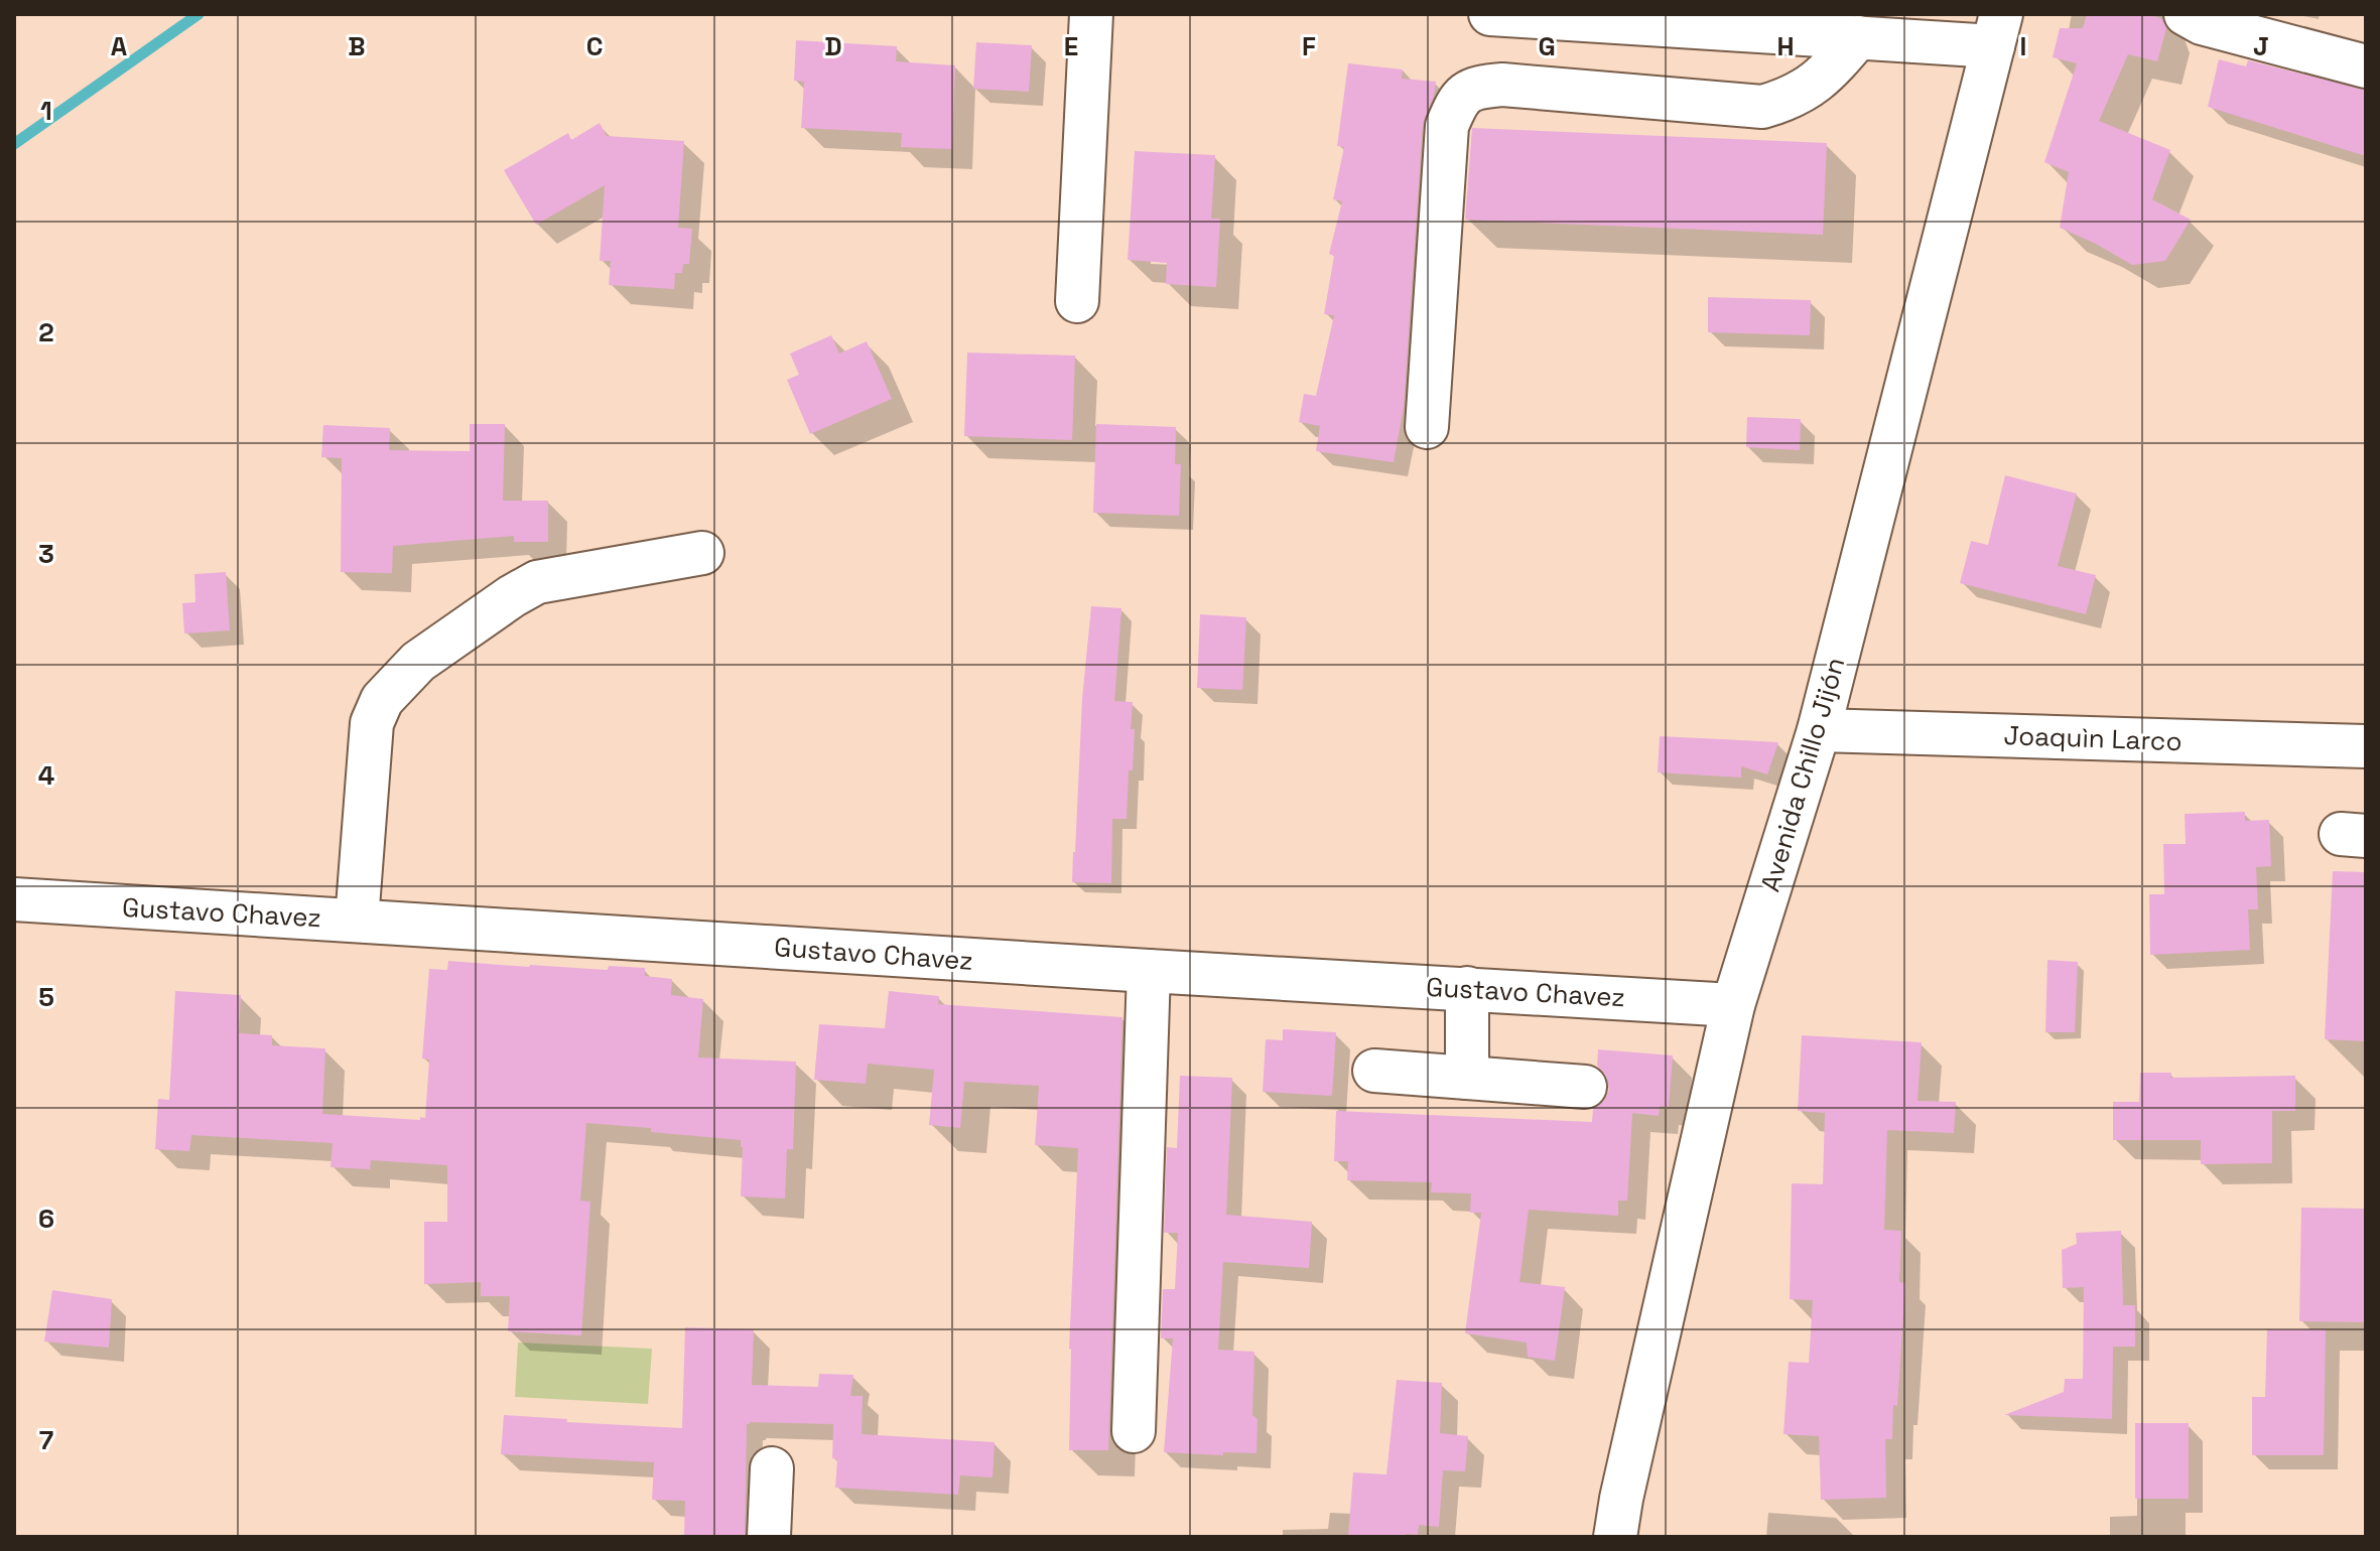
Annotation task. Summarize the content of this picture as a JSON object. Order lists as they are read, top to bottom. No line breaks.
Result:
{"streets":{"street":["Joaquìn Larco","Avenida Chillo Jijón","Gustavo Chavez"]},"crossings":[["Joaquìn Larco","Avenida Chillo Jijón"],["Avenida Chillo Jijón","Gustavo Chavez"]],"grid":{"columns":["A","B","C","D","E","F","G","H","I","J"],"rows":["1","2","3","4","5","6","7"]}}
